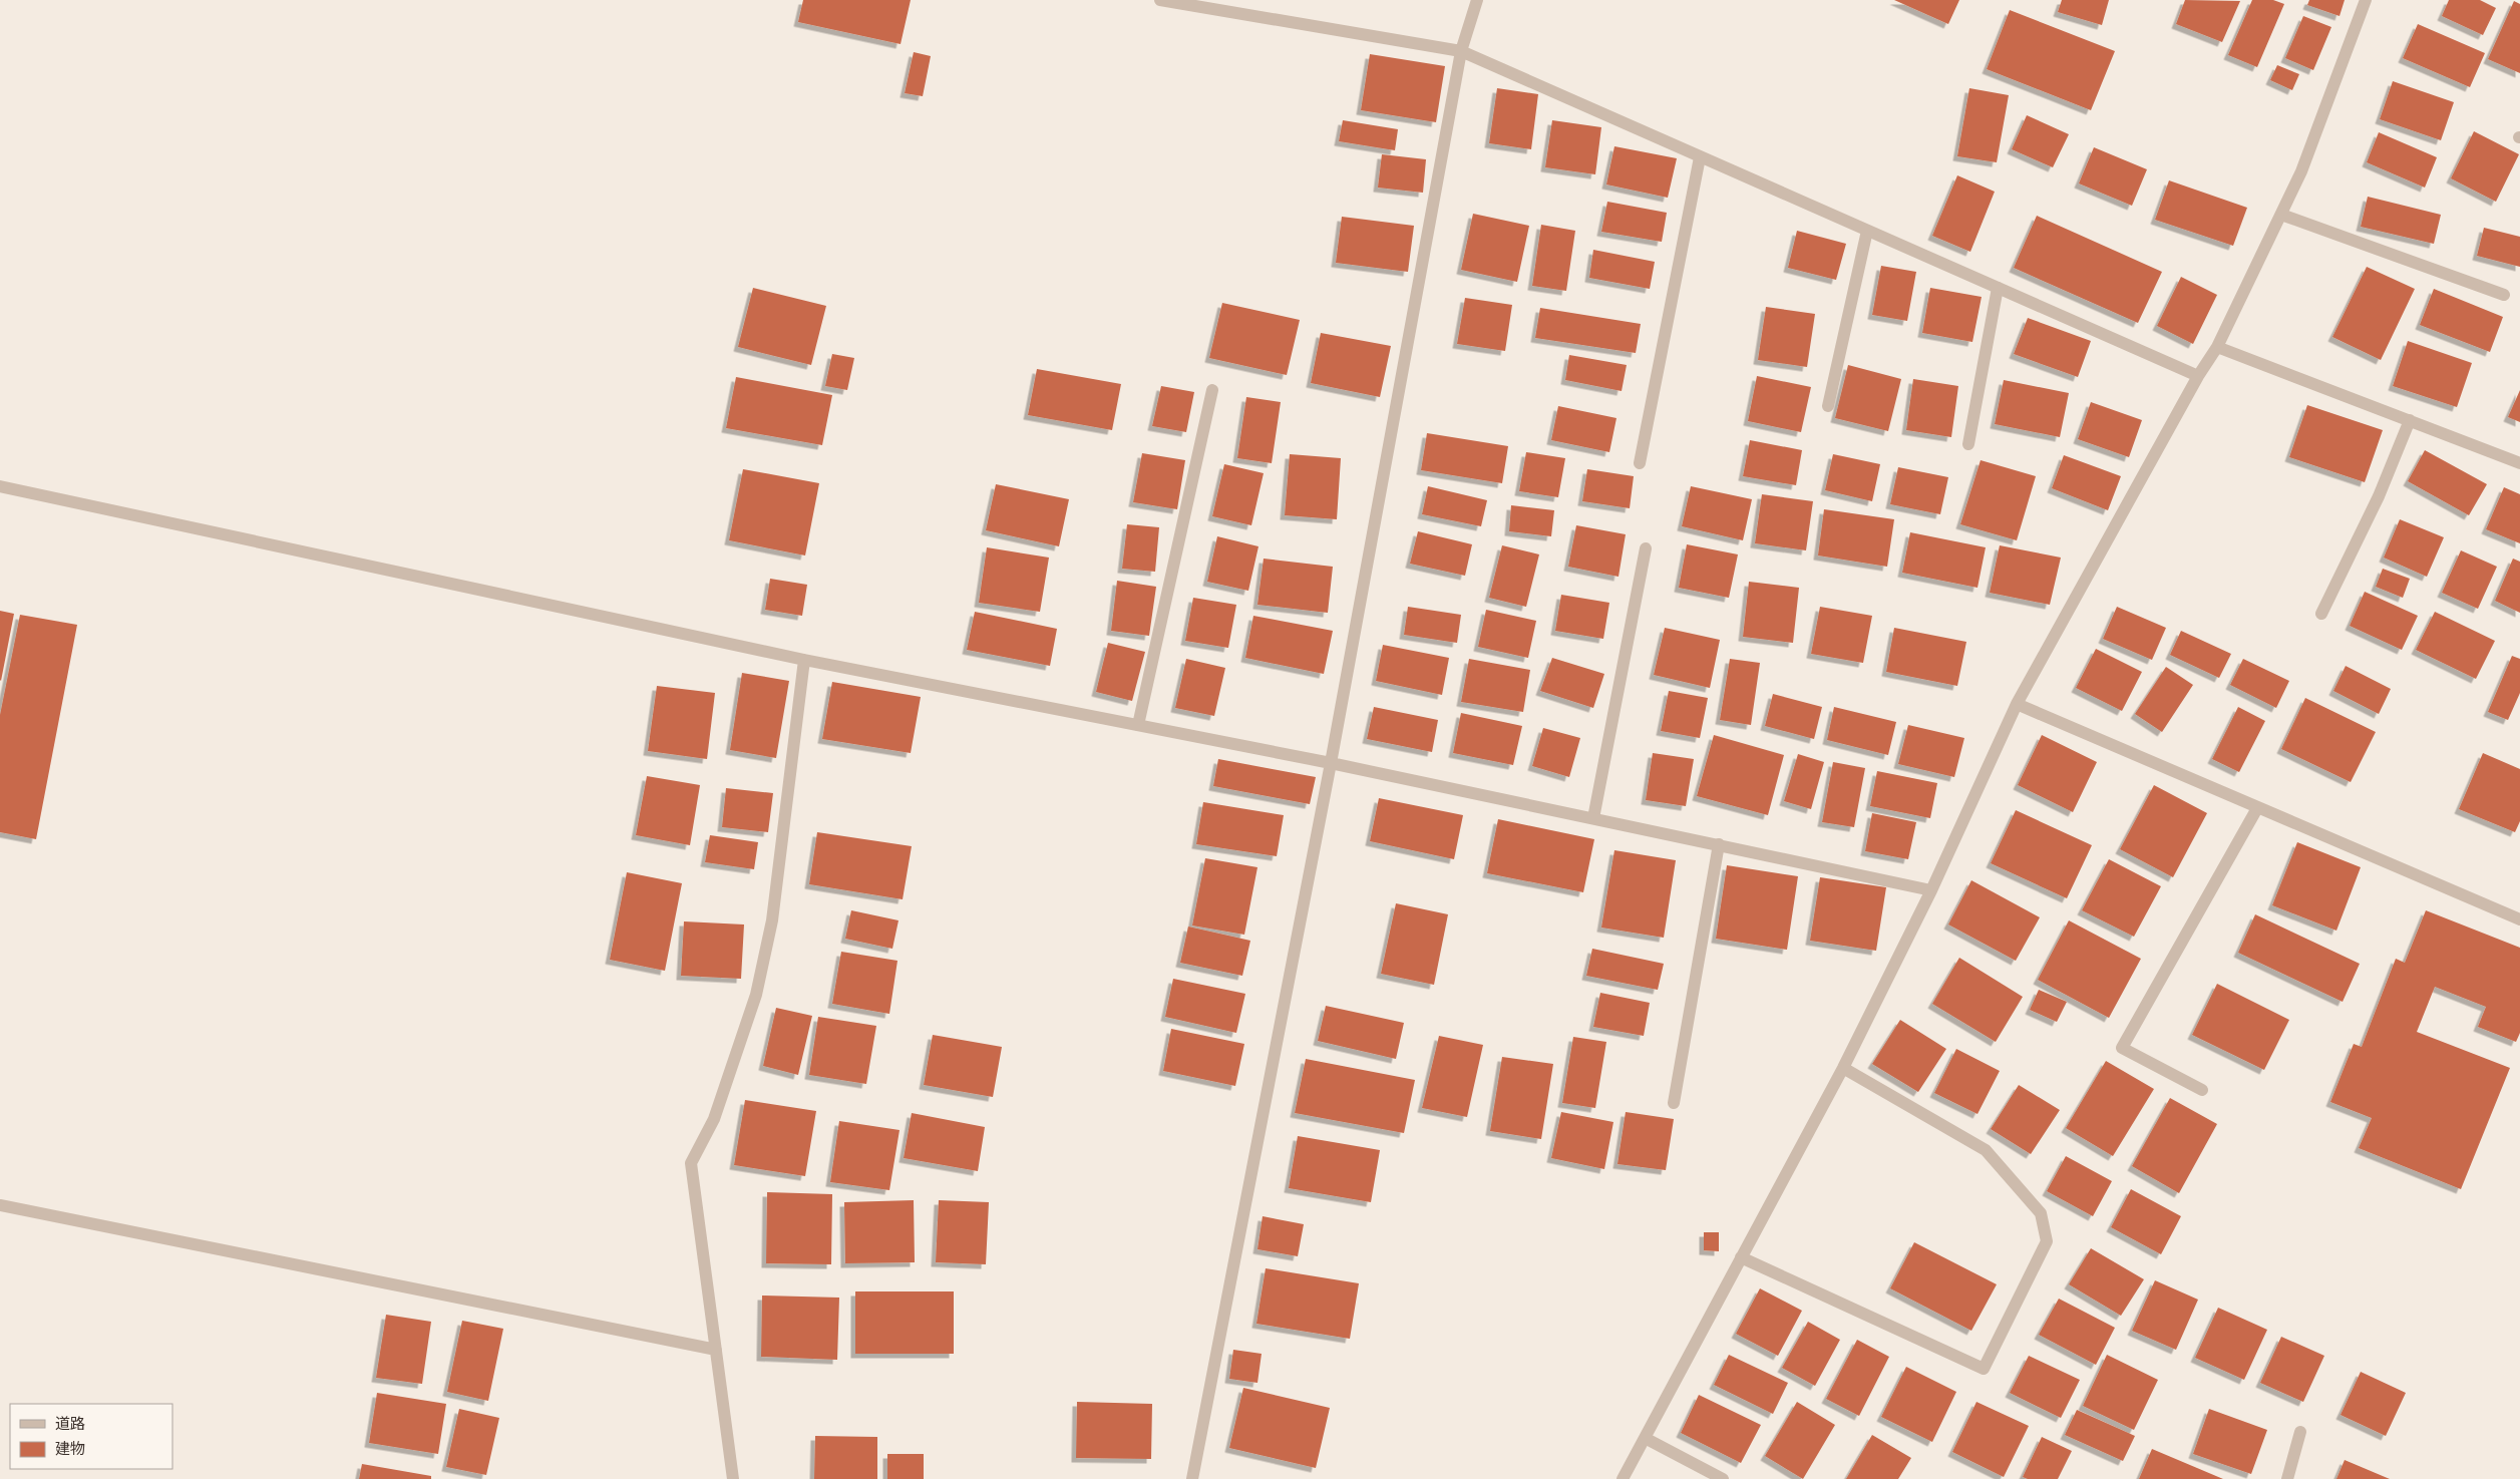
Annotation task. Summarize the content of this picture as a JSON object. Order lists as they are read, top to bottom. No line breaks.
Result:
{"legend":["道路","建物"]}
